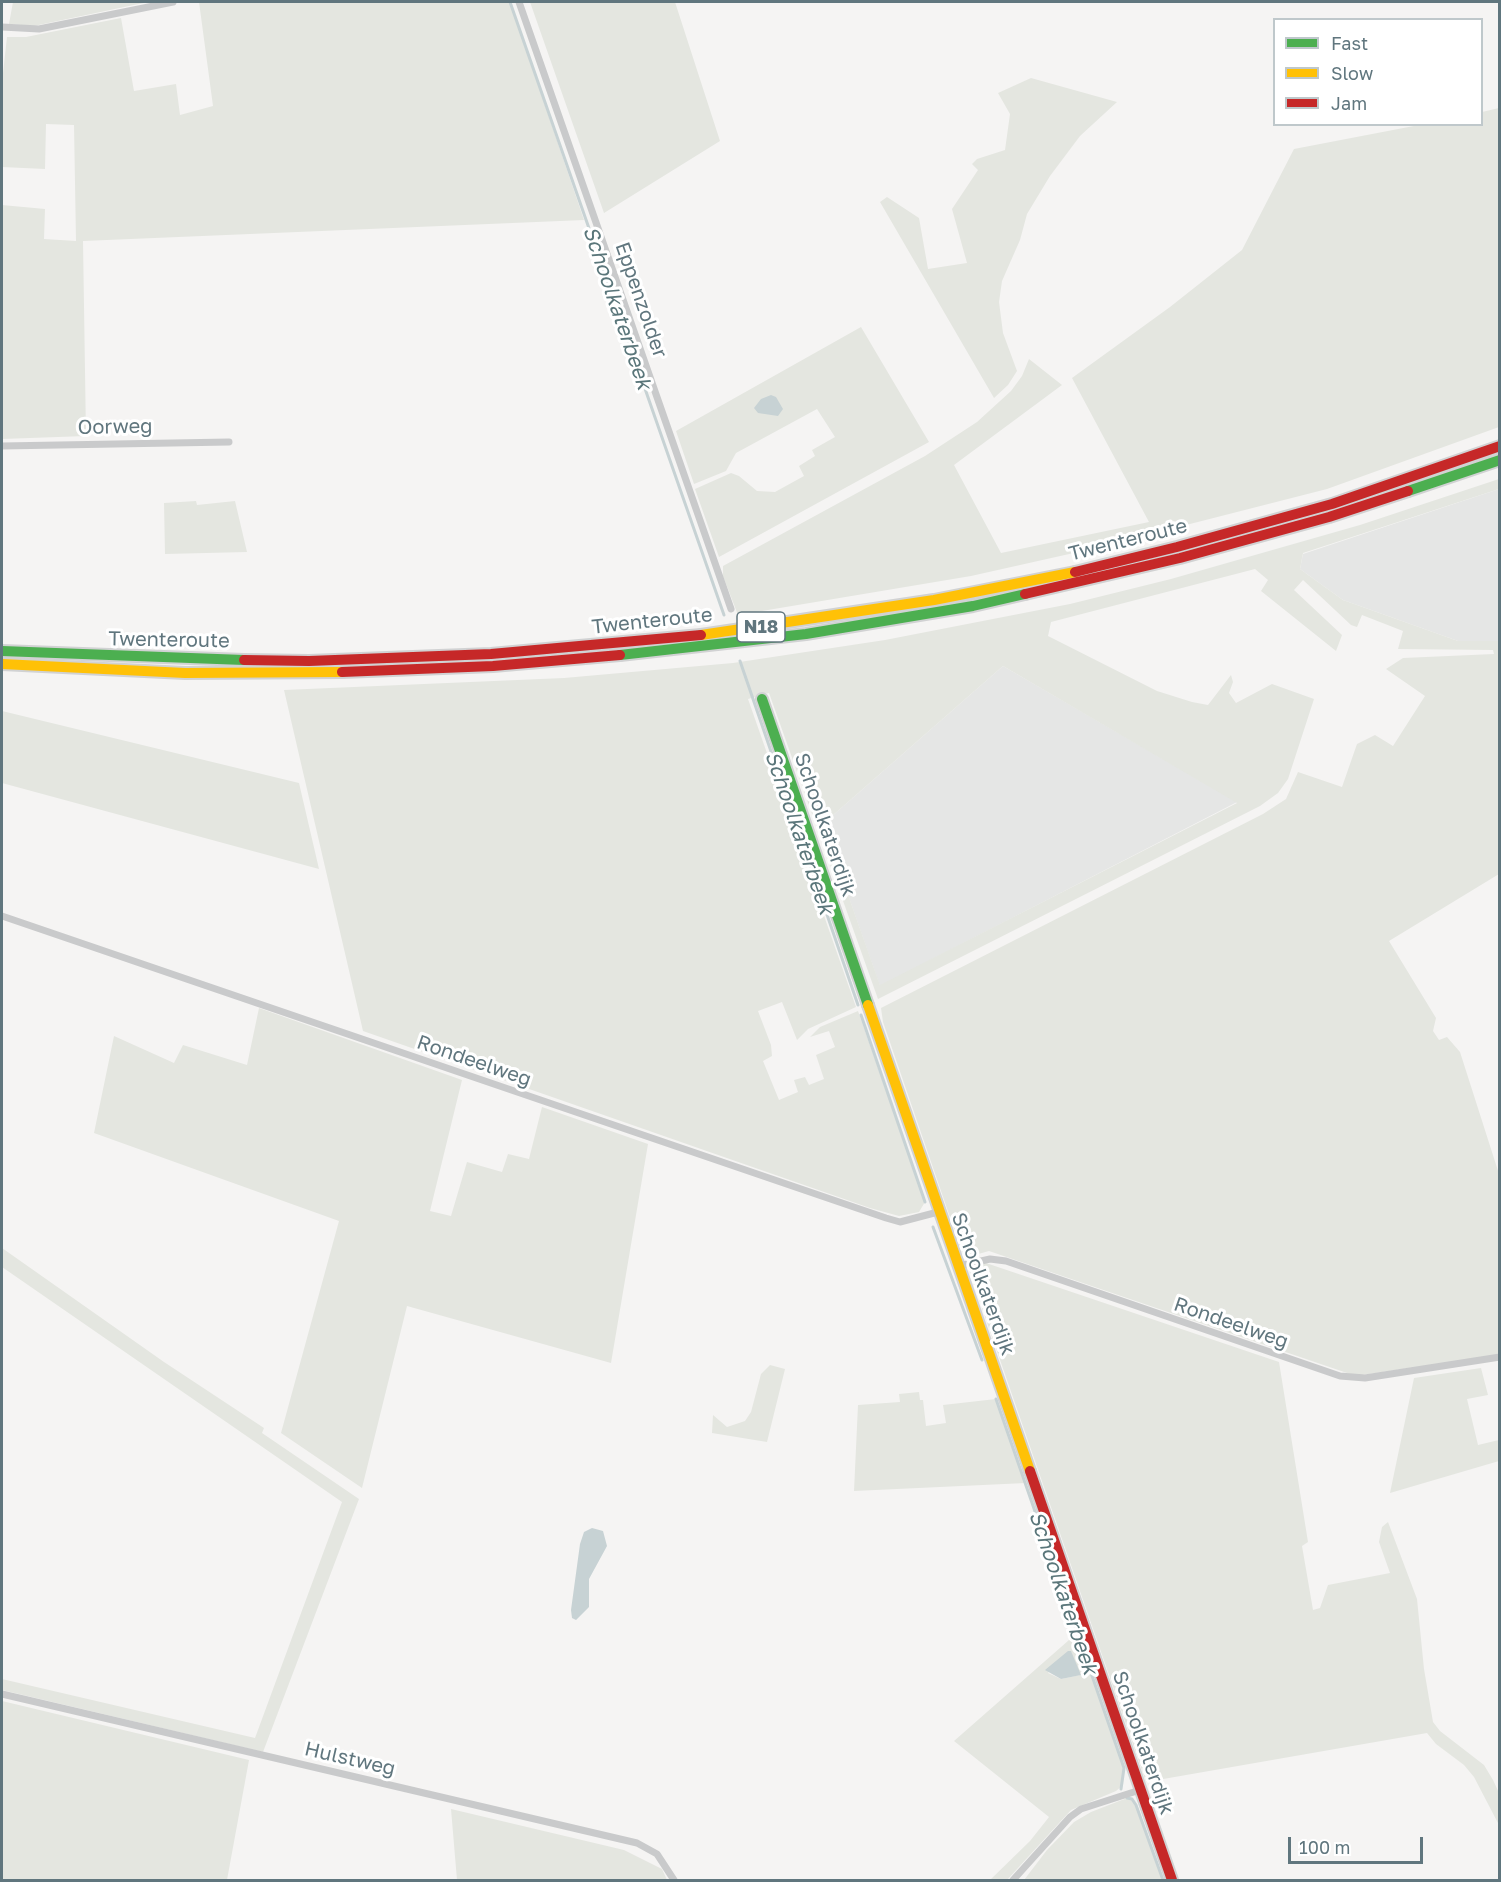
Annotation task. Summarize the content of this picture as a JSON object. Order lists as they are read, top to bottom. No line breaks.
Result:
{"streets":{"main road":["Twenteroute","N18","Schoolkaterdijk"],"street":["Eppenzolder","Oorweg","Rondeelweg","Hulstweg"]},"crossings":[["Schoolkaterdijk","Rondeelweg"]],"water":["Schoolkaterbeek"],"legend":["Fast","Slow","Jam"],"scale_bar":"100 m"}
